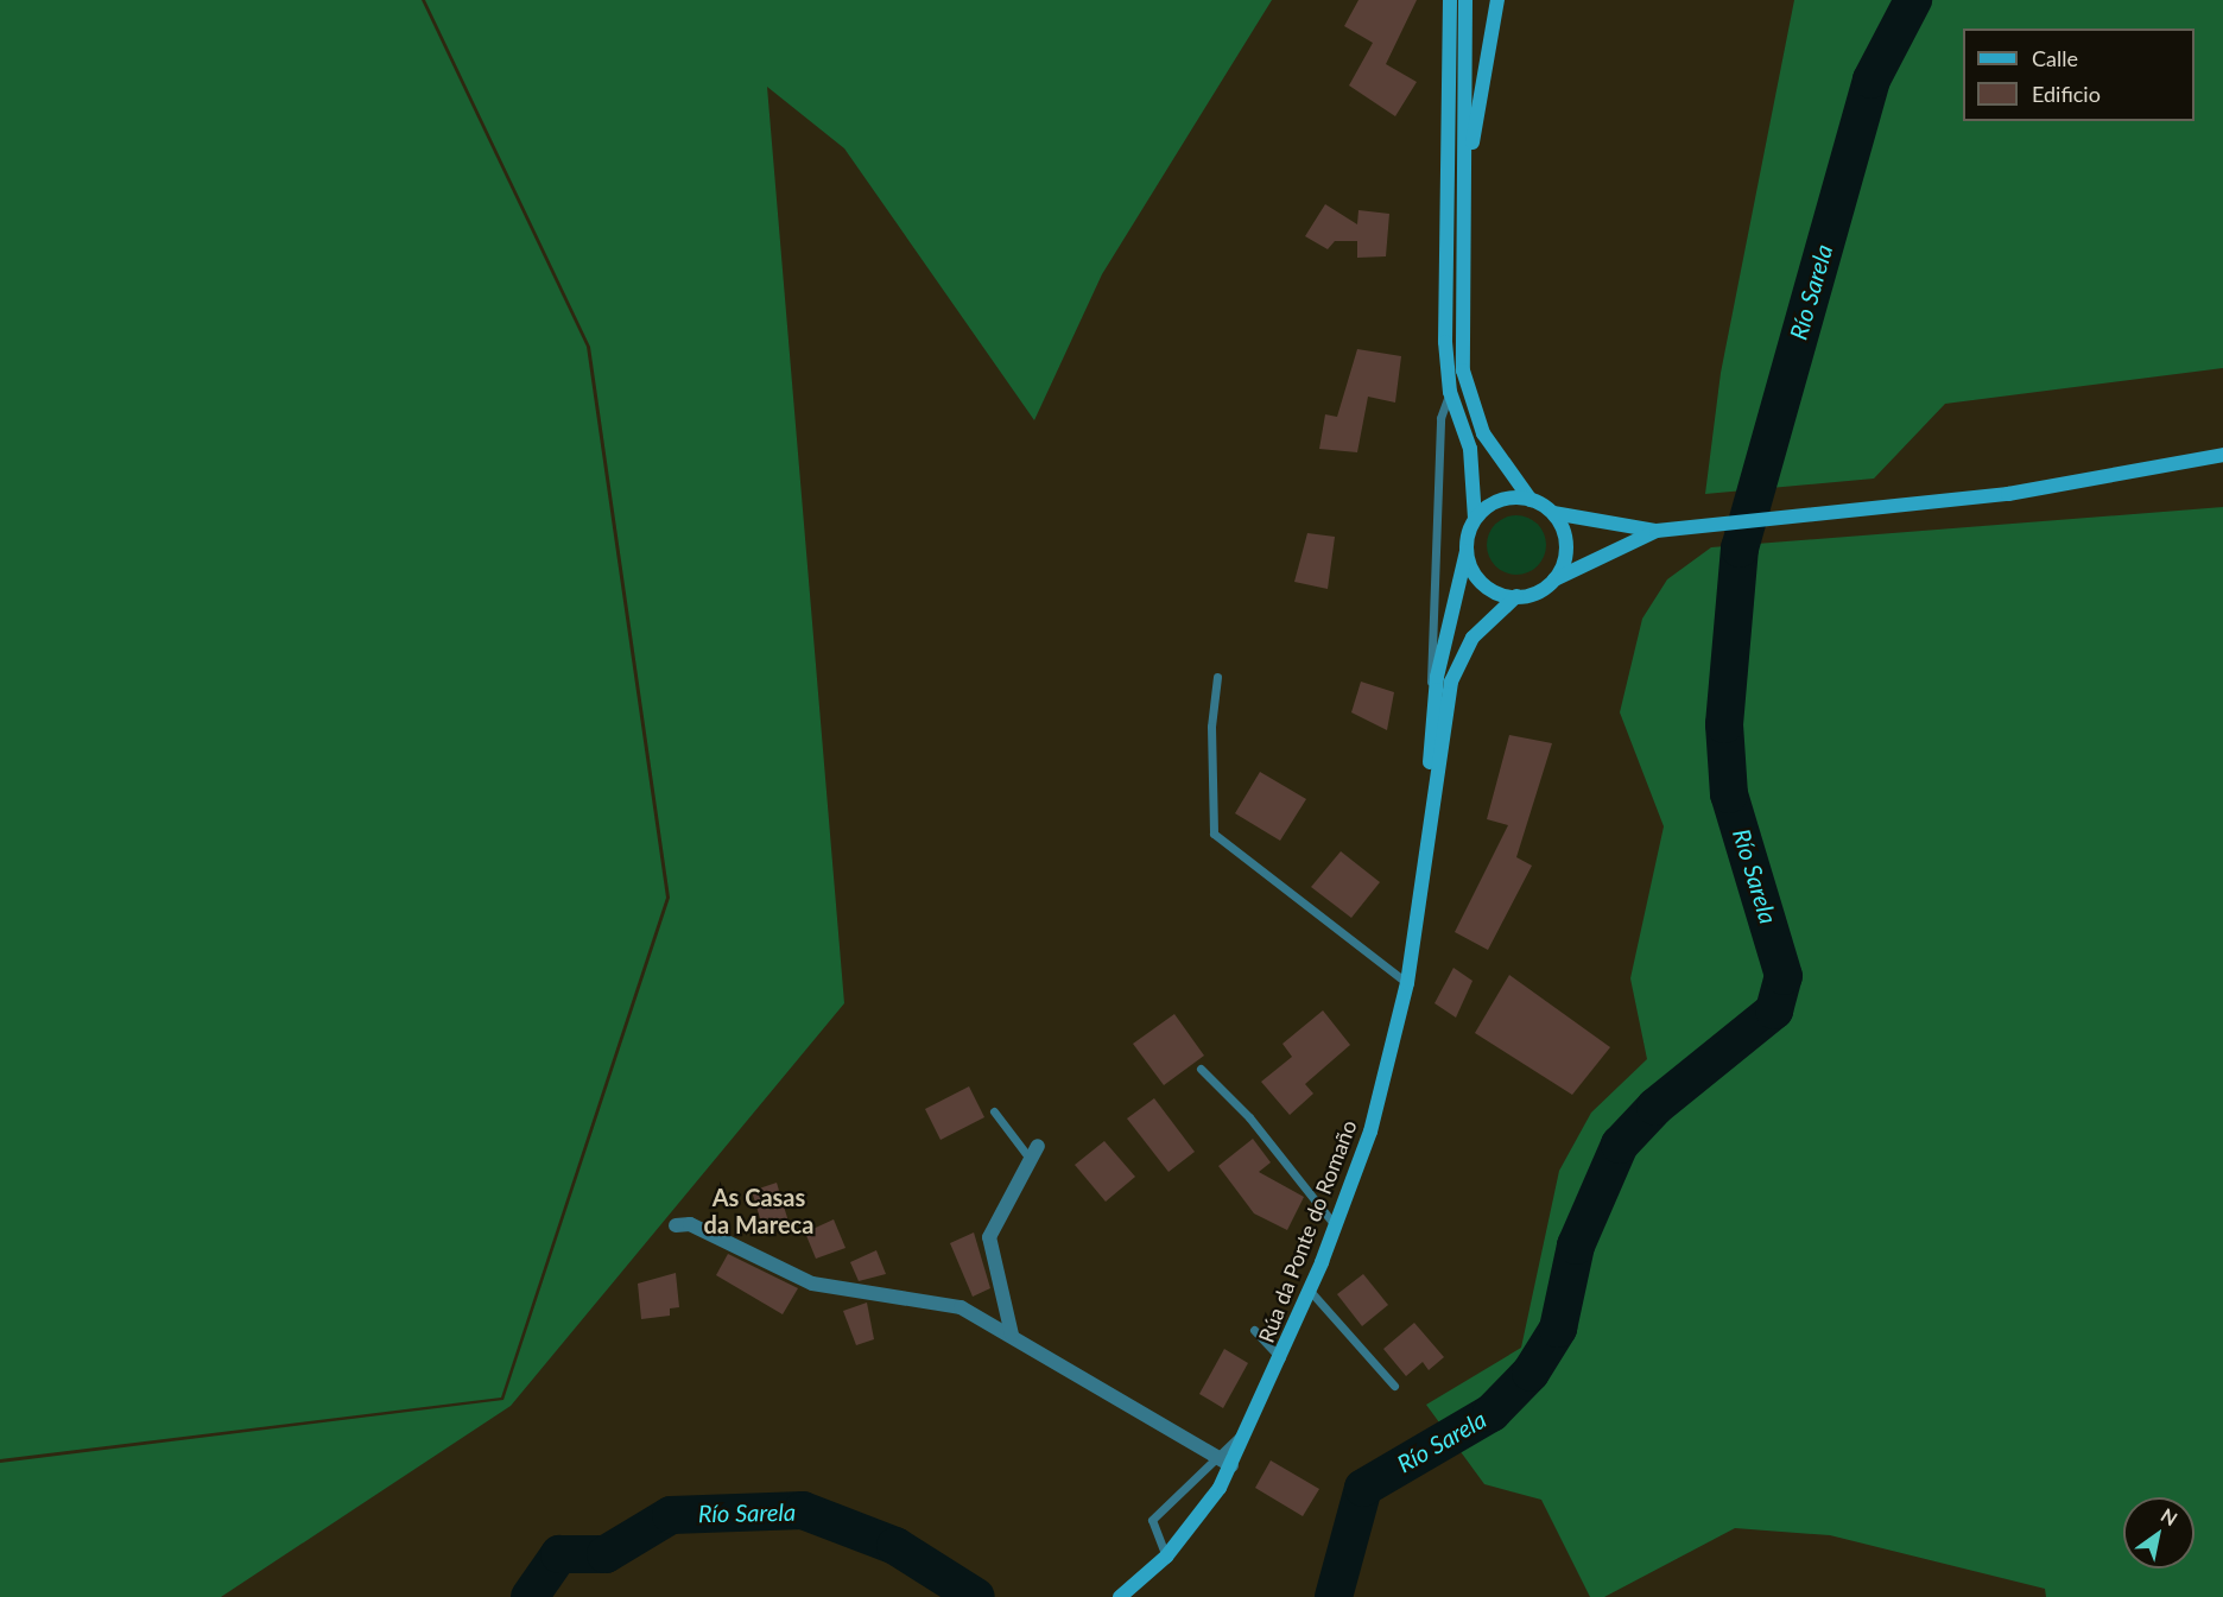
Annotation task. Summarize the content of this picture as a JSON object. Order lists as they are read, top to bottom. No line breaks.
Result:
{"streets":{"main road":["Rúa da Ponte do Romaño"]},"districts":["As Casas da Mareca"],"water":["Río Sarela"],"legend":["Calle","Edificio"],"north":"top right"}
